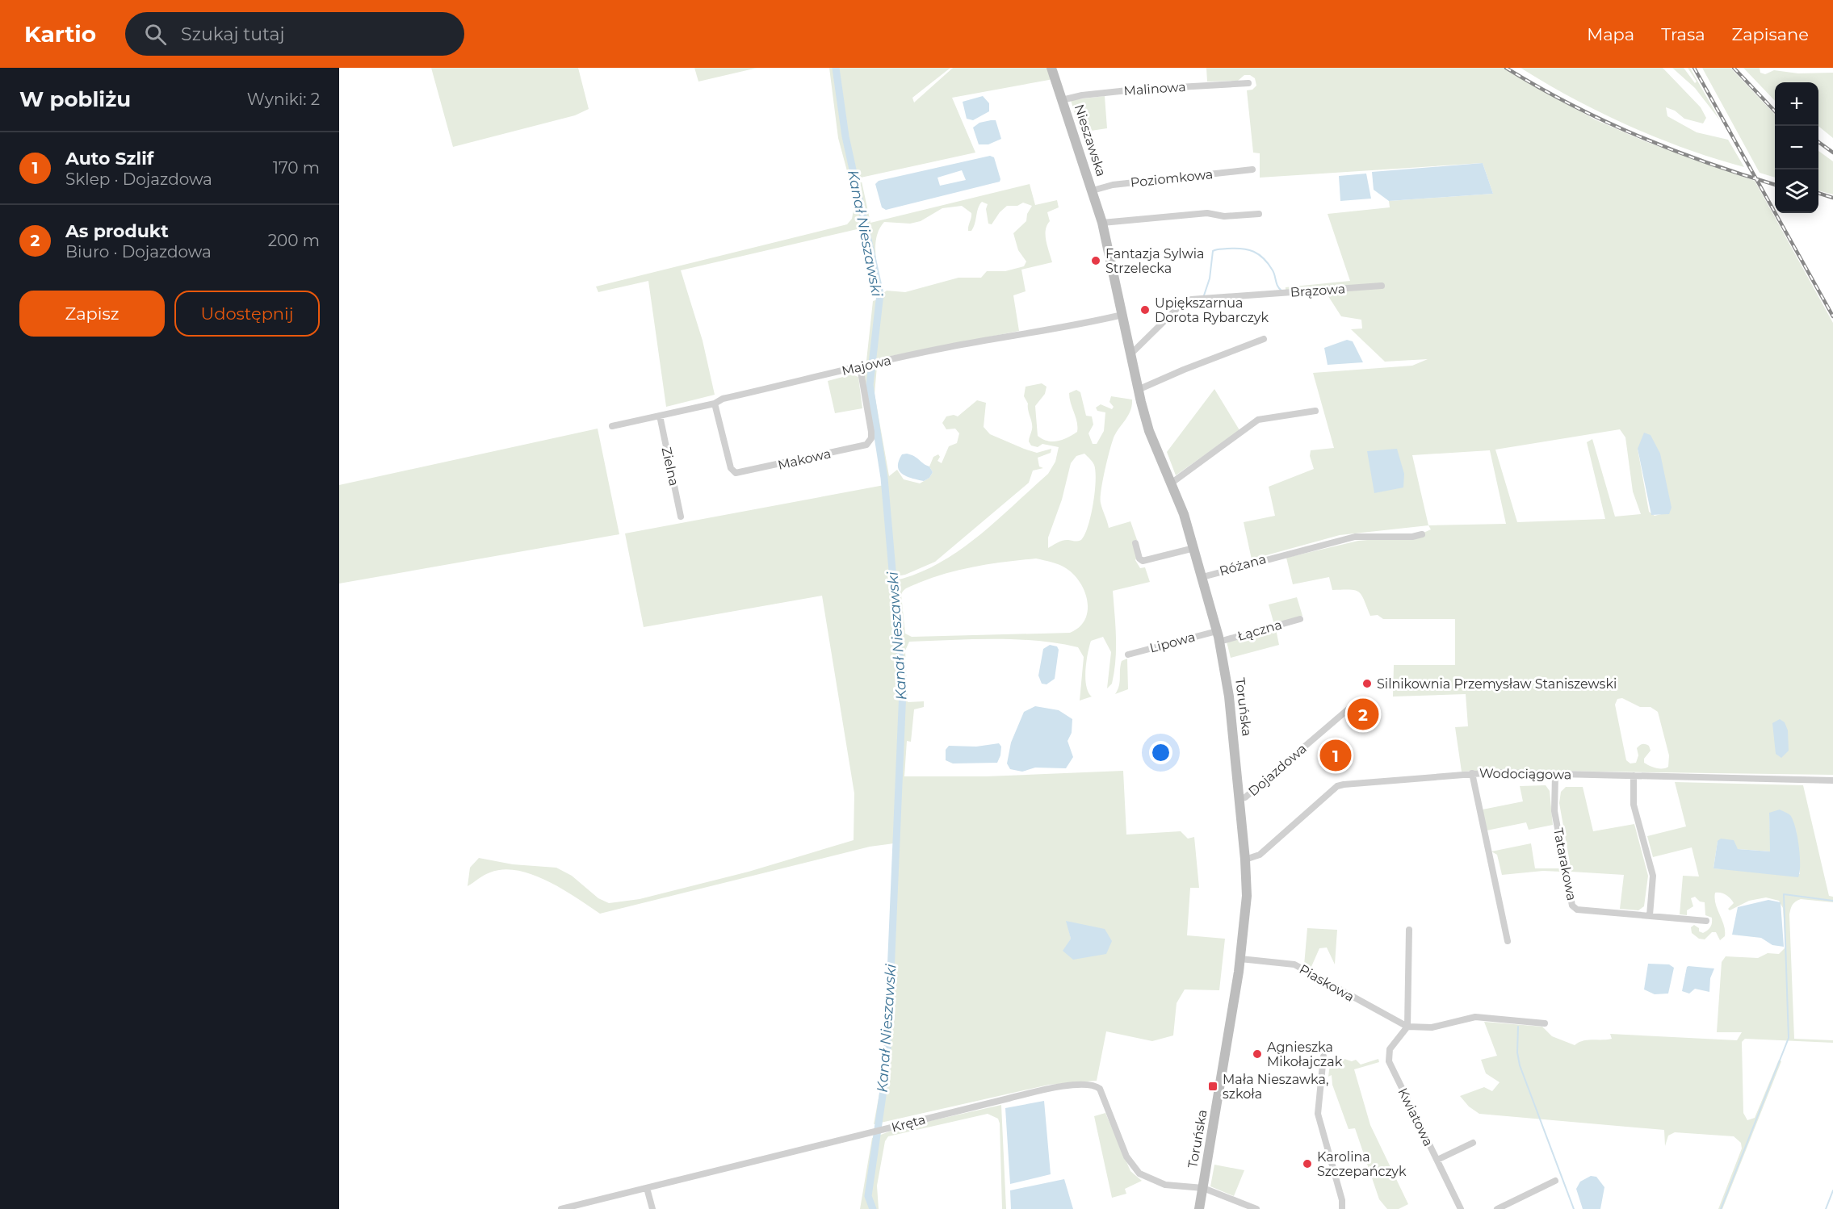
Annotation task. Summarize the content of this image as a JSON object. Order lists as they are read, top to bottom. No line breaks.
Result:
{"streets":{"main road":["Nieszawska","Toruńska"],"street":["Malinowa","Poziomkowa","Brązowa","Majowa","Makowa","Zielna","Różana","Łączna","Lipowa","Dojazdowa","Wodociągowa","Tatarakowa","Piaskowa","Kwiatowa","Kręta"]},"crossings":[["Malinowa","Nieszawska"],["Nieszawska","Poziomkowa"],["Nieszawska","Toruńska"],["Brązowa","Toruńska"],["Majowa","Makowa"],["Majowa","Zielna"],["Majowa","Toruńska"],["Różana","Toruńska"],["Łączna","Toruńska"],["Lipowa","Toruńska"],["Toruńska","Dojazdowa"],["Toruńska","Wodociągowa"],["Toruńska","Piaskowa"],["Toruńska","Kręta"],["Wodociągowa","Tatarakowa"],["Piaskowa","Kwiatowa"]],"water":["Kanał Nieszawski"],"places":{"other":["Fantazja Sylwia Strzelecka","Upiększarnua Dorota Rybarczyk","Silnikownia Przemysław Staniszewski","Agnieszka Mikołajczak","Karolina Szczepańczyk"],"transit":["Mała Nieszawka, szkoła"]},"page":{"header":"Kartio","search":"Szukaj tutaj","nav":["Mapa","Trasa","Zapisane"],"heading":["W pobliżu","Wyniki: 2"],"map_buttons":["+","−"],"list":[{"mark":"1","name":"Auto Szlif","note":"Sklep · Dojazdowa","value":"170 m"},{"mark":"2","name":"As produkt","note":"Biuro · Dojazdowa","value":"200 m"}],"buttons":["Zapisz","Udostępnij"],"pins":["2","1"]}}
